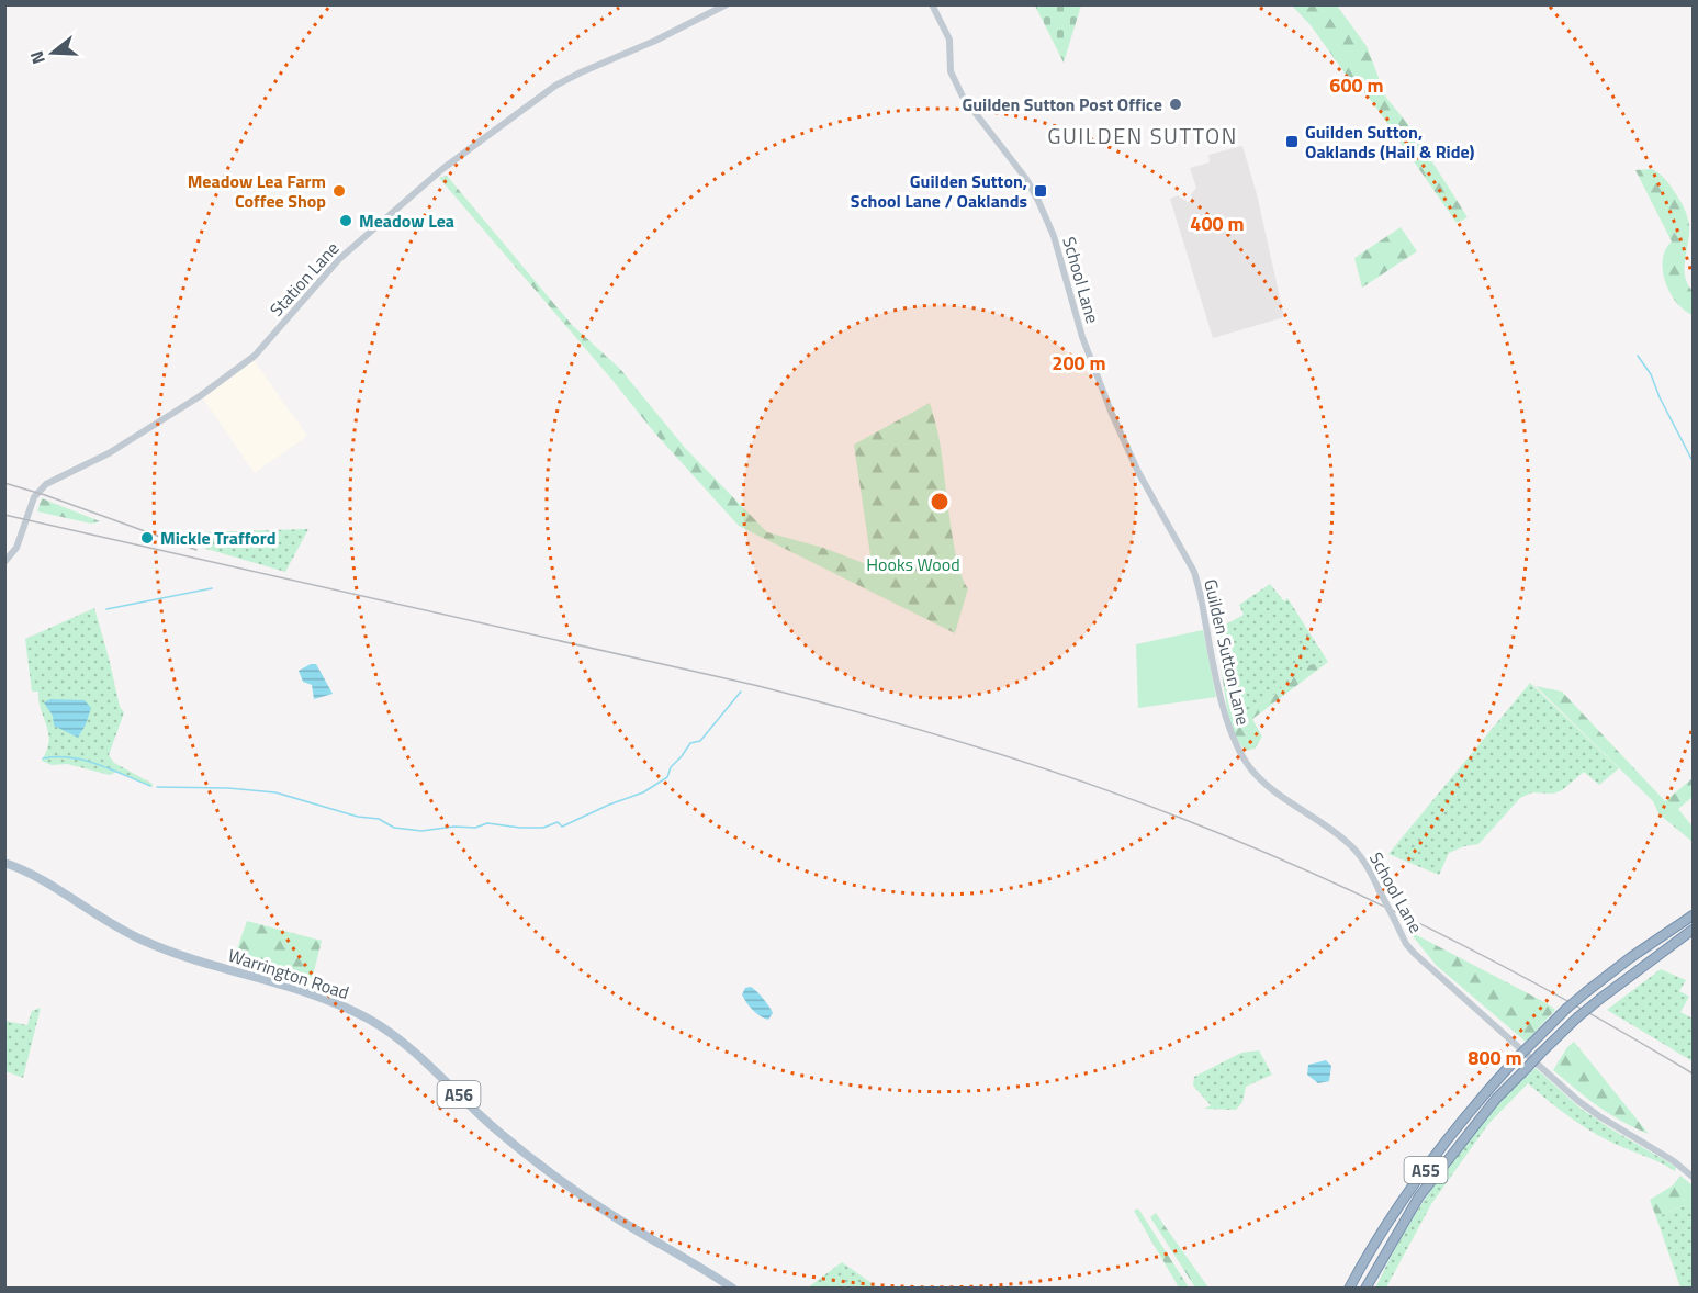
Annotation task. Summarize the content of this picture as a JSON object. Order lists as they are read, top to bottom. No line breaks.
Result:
{"streets":{"highway":["A55"],"main road":["Warrington Road","A56"],"street":["Station Lane","School Lane","Guilden Sutton Lane"]},"crossings":[["School Lane","Guilden Sutton Lane"]],"districts":["GUILDEN SUTTON"],"parks":["Hooks Wood"],"places":{"other":["Guilden Sutton Post Office","Meadow Lea Farm Coffee Shop","Meadow Lea","Mickle Trafford"],"transit":["Guilden Sutton, Oaklands (Hail & Ride)","Guilden Sutton, School Lane / Oaklands"]},"north":"left","rings":["600 m","400 m","200 m","800 m"]}
